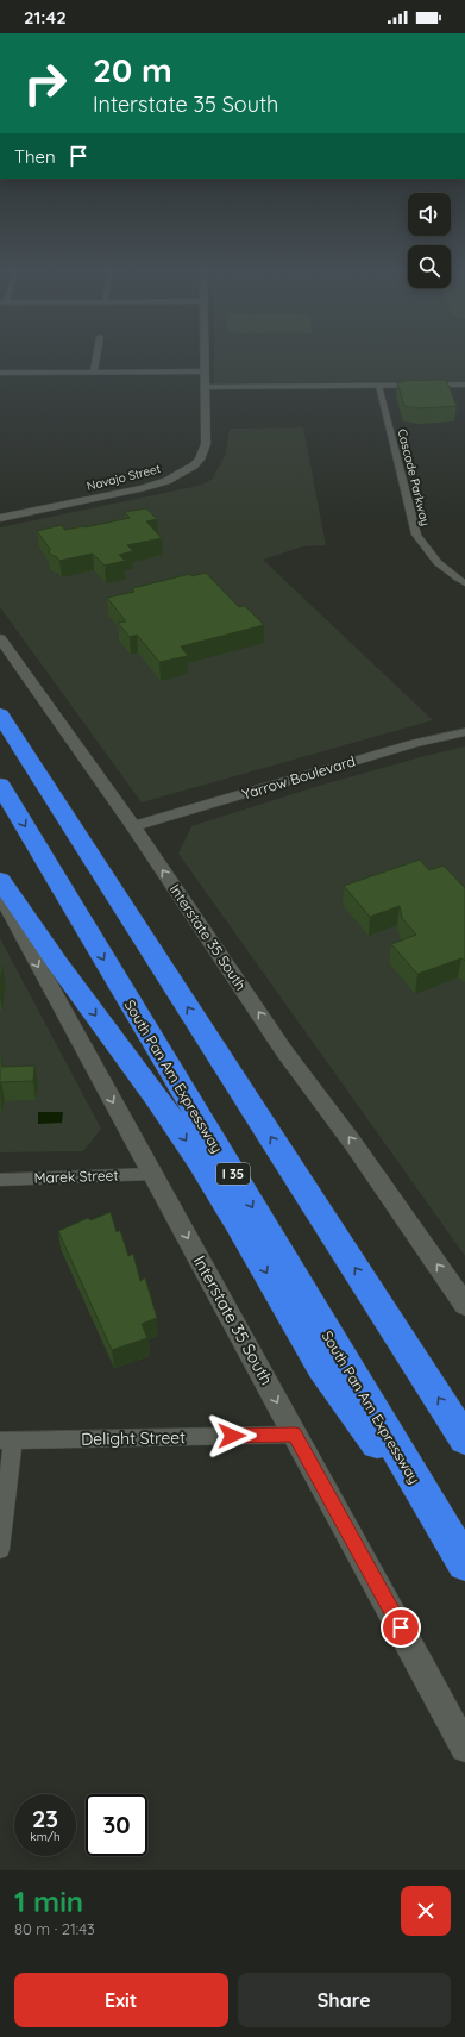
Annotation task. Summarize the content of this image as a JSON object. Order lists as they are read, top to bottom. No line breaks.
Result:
{"streets":{"highway":["South Pan Am Expressway","I 35"],"main road":["Interstate 35 South"],"street":["Navajo Street","Cascade Parkway","Yarrow Boulevard","Marek Street","Delight Street"]},"crossings":[["Yarrow Boulevard","Interstate 35 South"],["Interstate 35 South","Marek Street"],["Interstate 35 South","Delight Street"]],"page":{"status":"21:42","turn":["20 m","Interstate 35 South"],"then":"Then","speed":"23 km/h","limit":"30","heading":["1 min","80 m · 21:43"],"buttons":["Exit","Share"]}}
